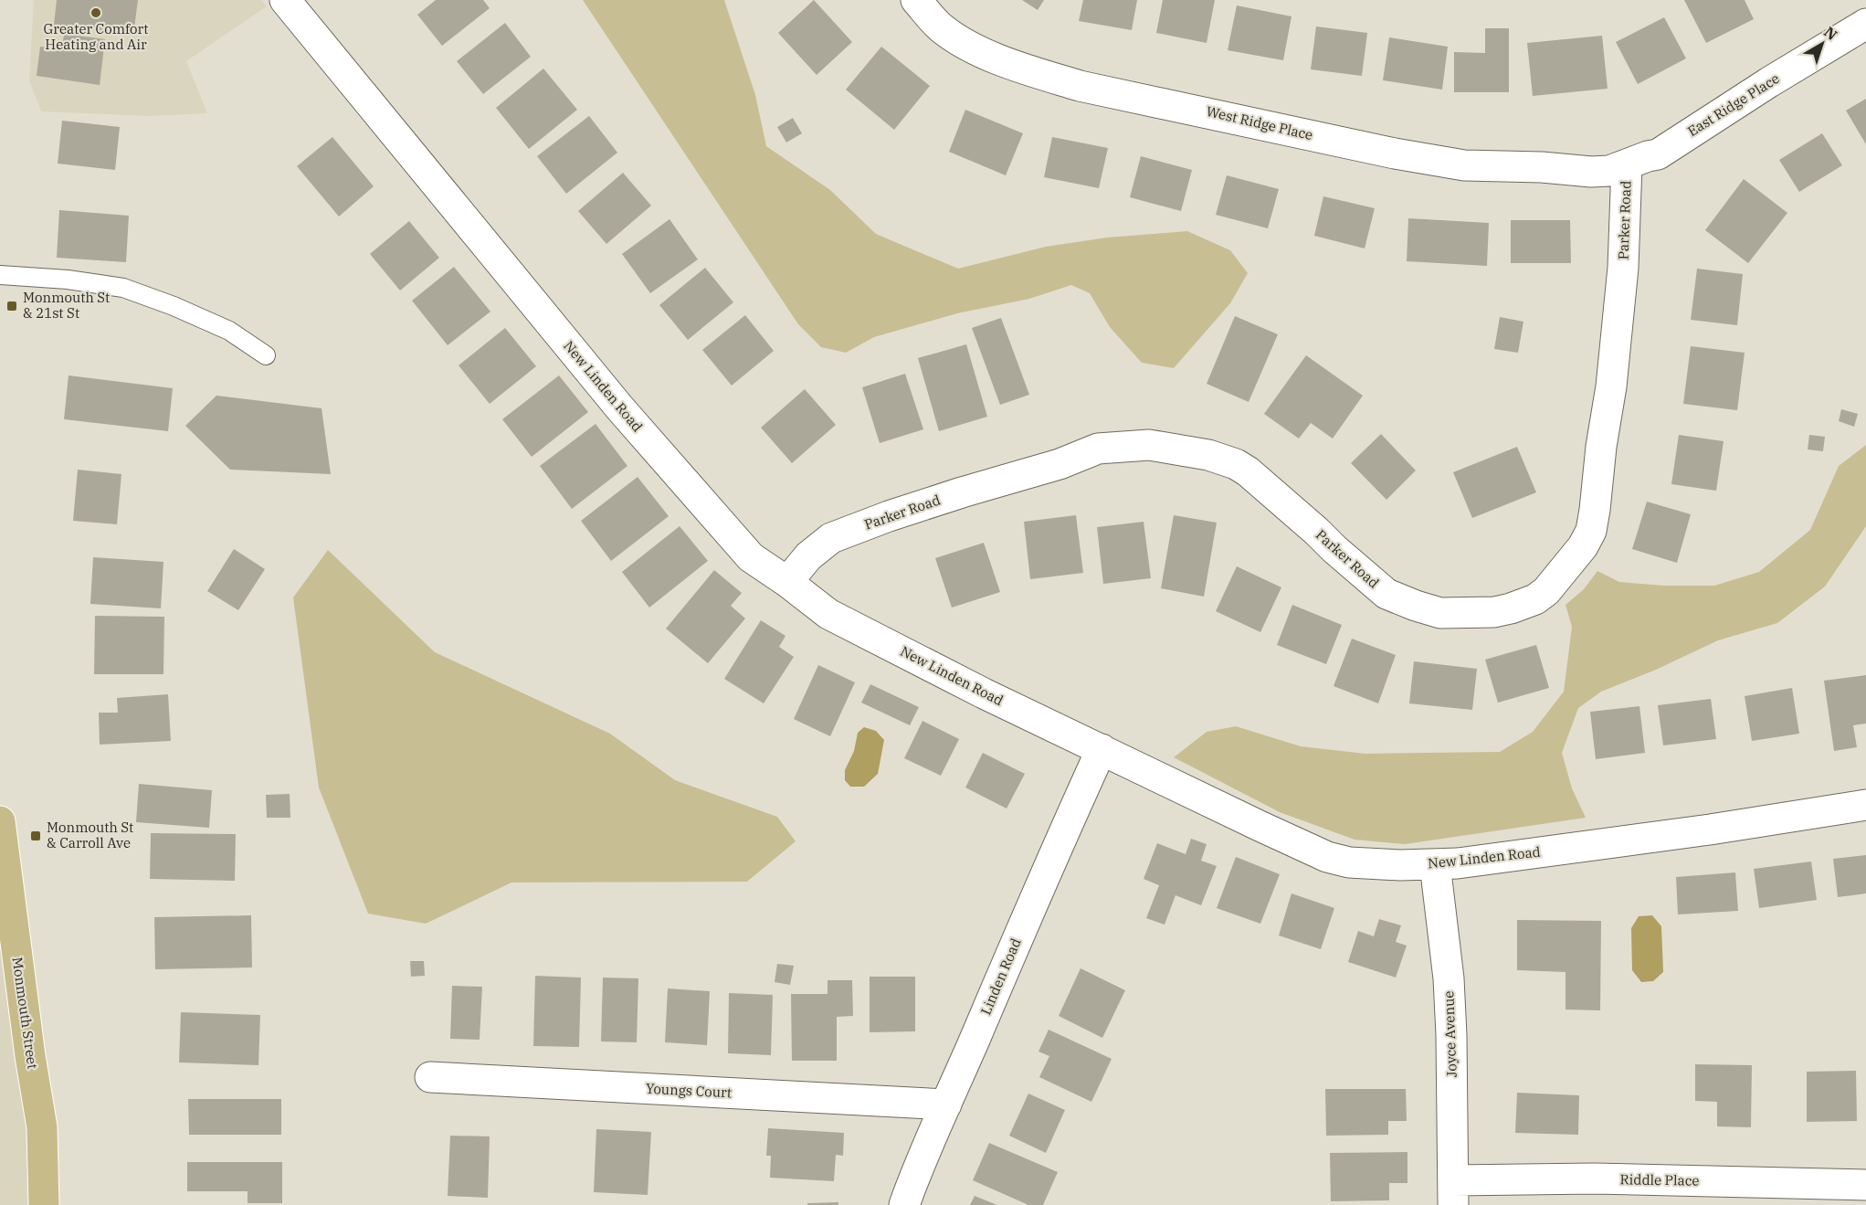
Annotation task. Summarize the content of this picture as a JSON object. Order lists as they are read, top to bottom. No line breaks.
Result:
{"streets":{"main road":["Monmouth Street"],"street":["East Ridge Place","West Ridge Place","Parker Road","New Linden Road","Linden Road","Joyce Avenue","Youngs Court","Riddle Place"]},"crossings":[["East Ridge Place","West Ridge Place"],["East Ridge Place","Parker Road"],["West Ridge Place","Parker Road"],["Parker Road","New Linden Road"],["New Linden Road","Linden Road"],["New Linden Road","Joyce Avenue"],["Linden Road","Youngs Court"],["Joyce Avenue","Riddle Place"]],"places":{"other":["Greater Comfort Heating and Air"],"transit":["Monmouth St & 21st St","Monmouth St & Carroll Ave"]},"north":"top right"}
